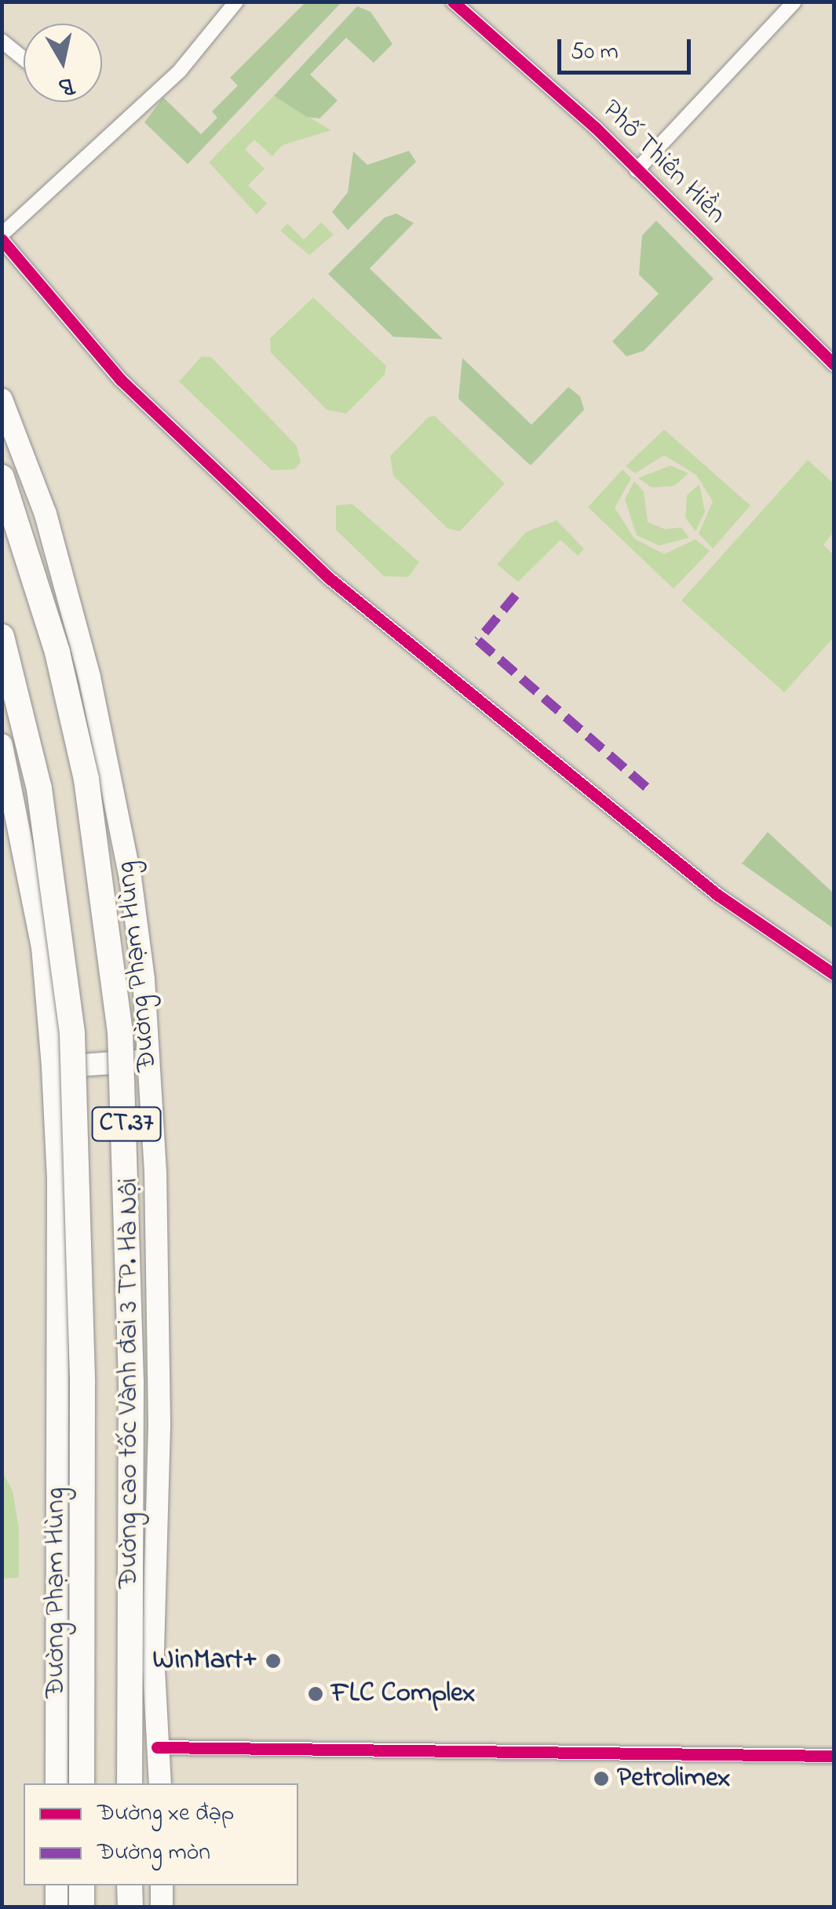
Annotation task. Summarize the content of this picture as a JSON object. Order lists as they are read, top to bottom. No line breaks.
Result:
{"streets":{"highway":["CT.37","Đường cao tốc Vành đai 3 TP. Hà Nội"],"main road":["Đường Phạm Hùng"],"street":["Phố Thiên Hiền"]},"places":["WinMart+","FLC Complex","Petrolimex"],"legend":["Đường xe đạp","Đường mòn"],"scale_bar":"50 m","north":"bottom"}
